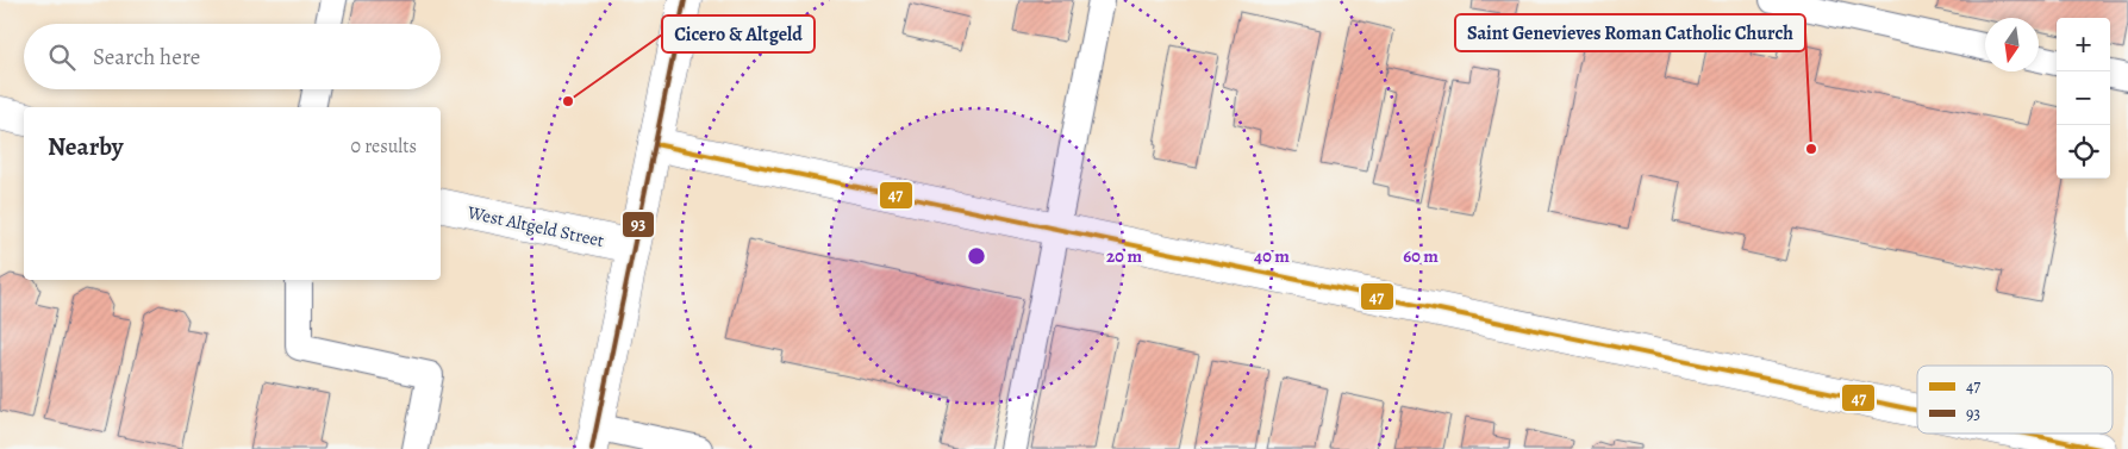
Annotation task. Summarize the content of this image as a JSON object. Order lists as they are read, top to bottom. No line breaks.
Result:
{"streets":{"street":["West Altgeld Street"]},"places":["Cicero & Altgeld","Saint Genevieves Roman Catholic Church"],"lines":["transit line 93","transit line 47"],"legend":["47","93"],"north":"bottom","page":{"map_buttons":["+","−"],"search":"Search here","heading":["Nearby","0 results"]},"rings":["20 m","40 m","60 m"]}
